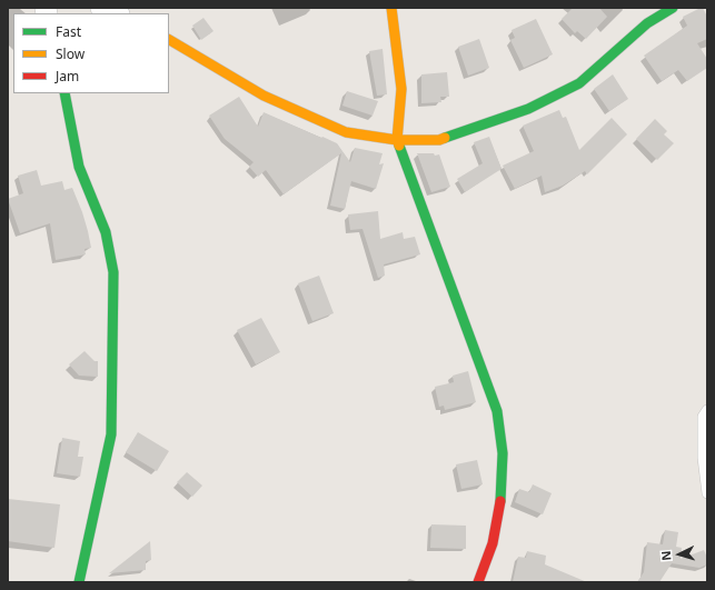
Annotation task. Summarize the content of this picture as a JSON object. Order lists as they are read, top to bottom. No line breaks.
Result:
{"legend":["Fast","Slow","Jam"],"north":"left"}
